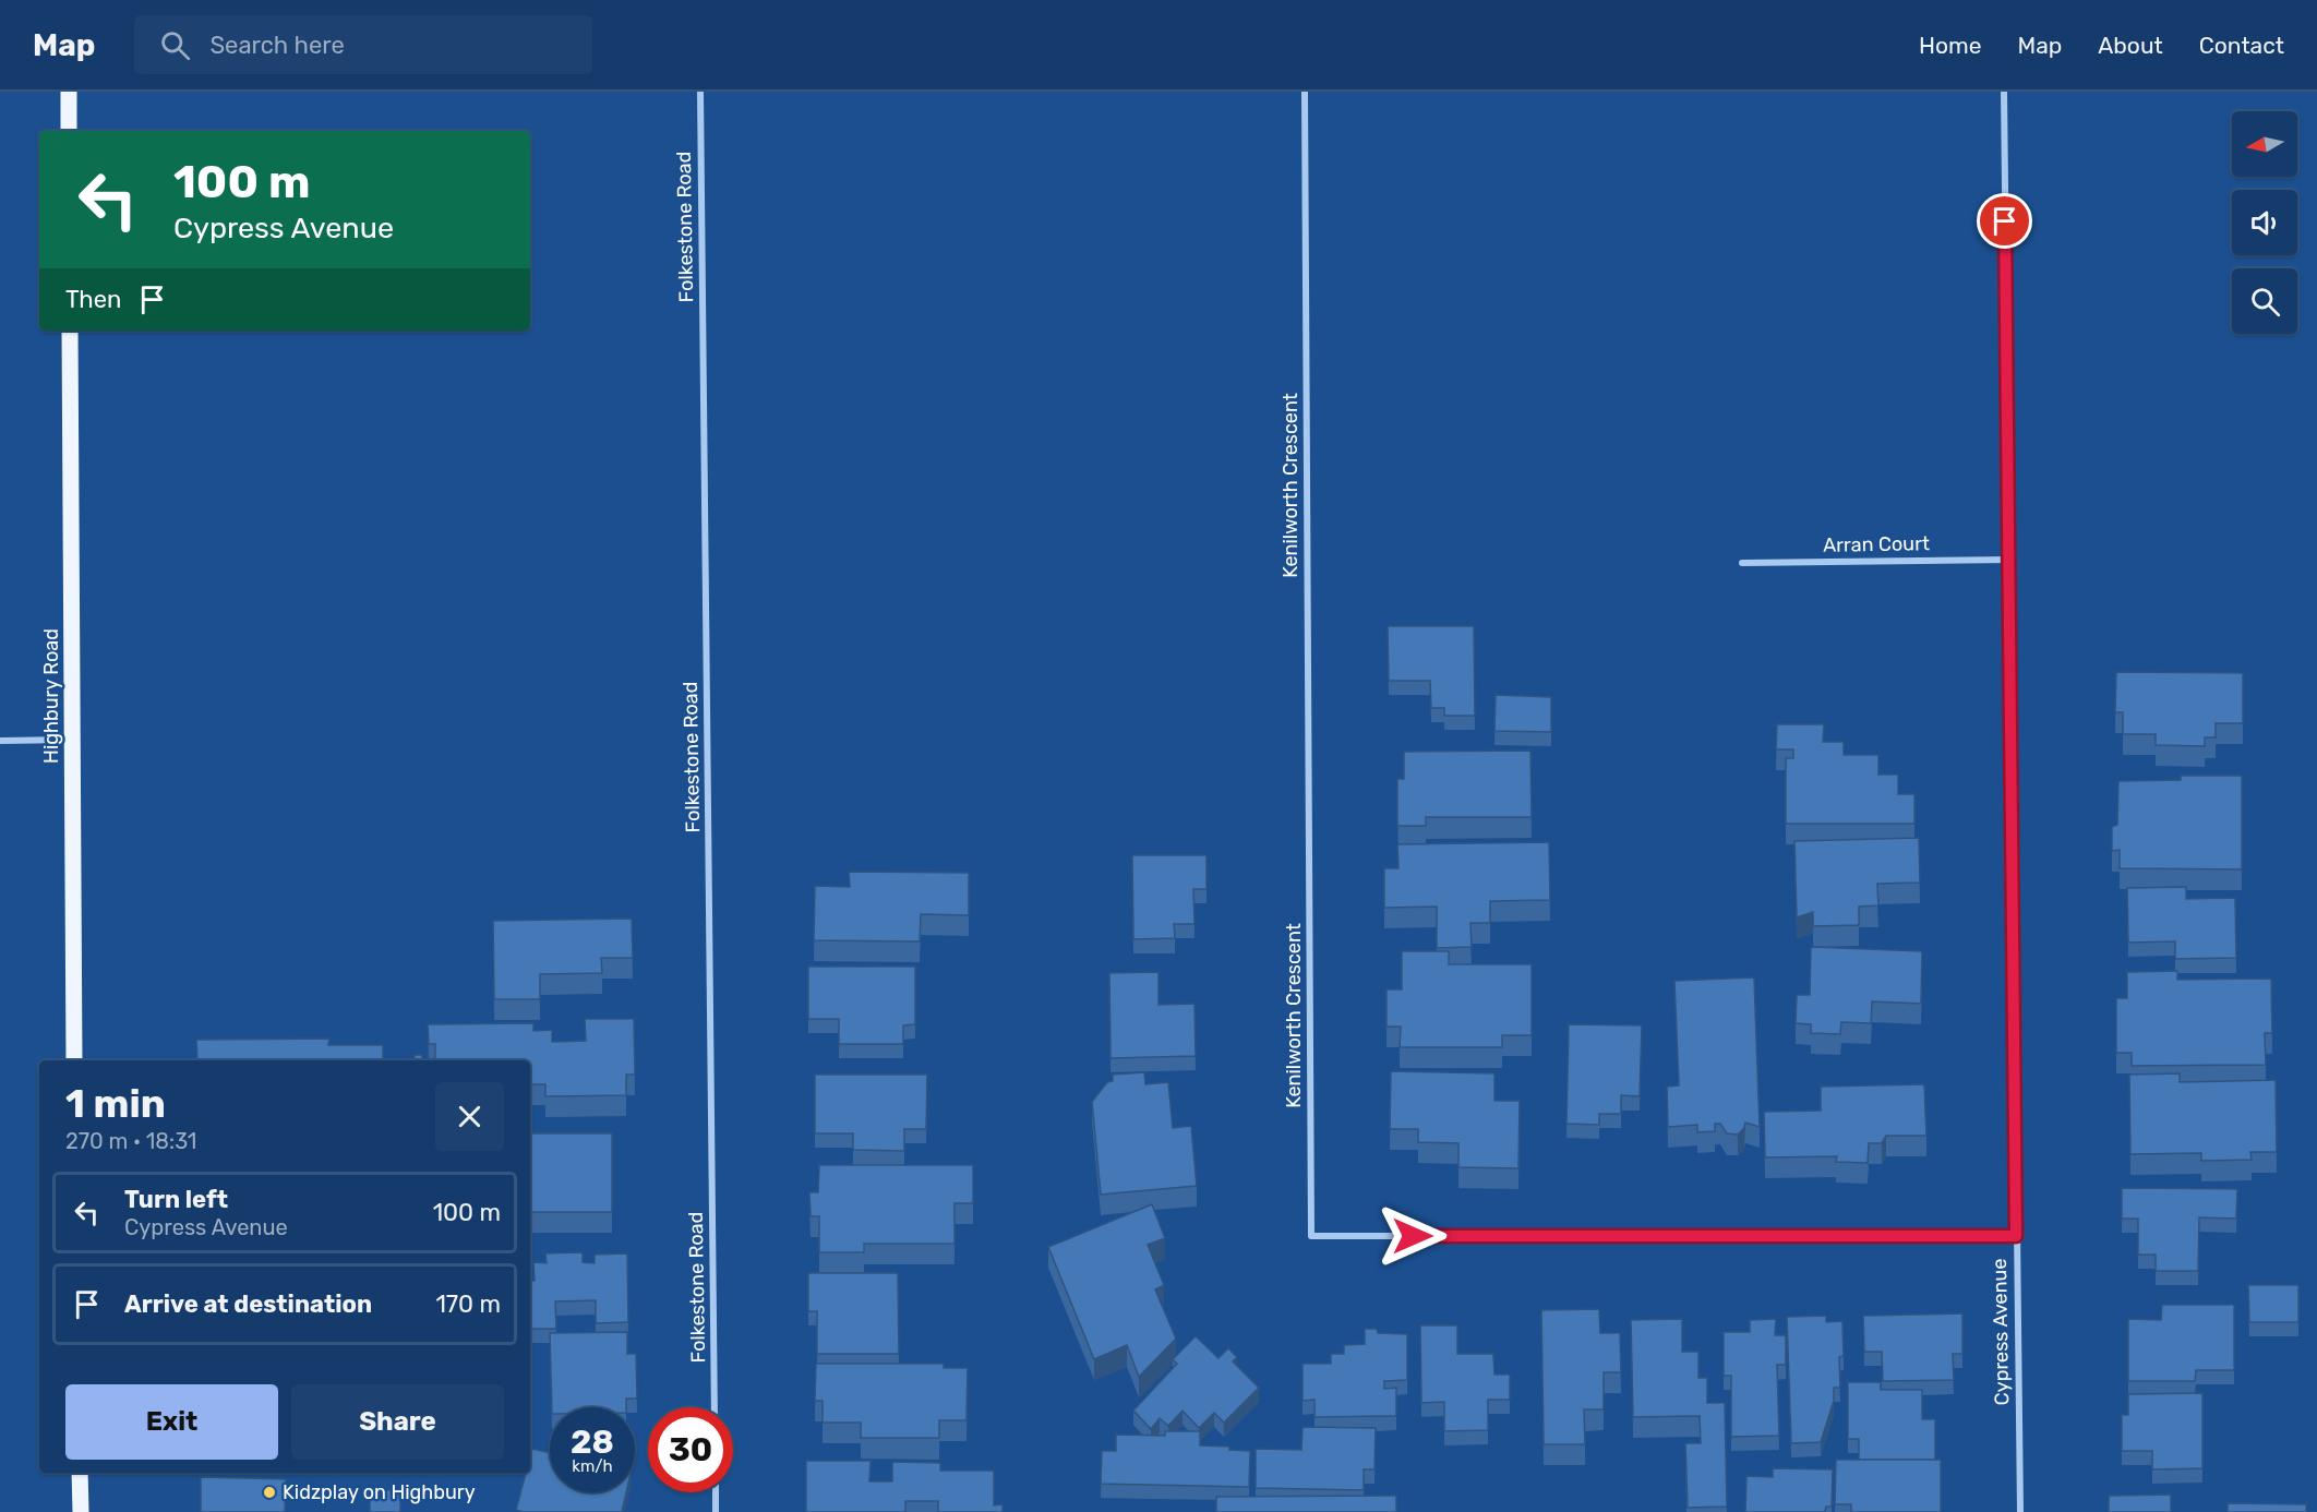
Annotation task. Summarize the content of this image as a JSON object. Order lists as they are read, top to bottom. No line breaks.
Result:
{"streets":{"main road":["Highbury Road"],"street":["Folkestone Road","Kenilworth Crescent","Arran Court","Cypress Avenue"]},"crossings":[["Kenilworth Crescent","Cypress Avenue"],["Arran Court","Cypress Avenue"]],"places":["Kidzplay on Highbury"],"north":"left","page":{"header":"Map","search":"Search here","nav":["Home","Map","About","Contact"],"turn":["100 m","Cypress Avenue"],"then":"Then","heading":["1 min","270 m · 18:31"],"list":[{"name":"Turn left","note":"Cypress Avenue","value":"100 m"},{"name":"Arrive at destination","value":"170 m"}],"buttons":["Exit","Share"],"speed":"28 km/h","limit":"30"}}
